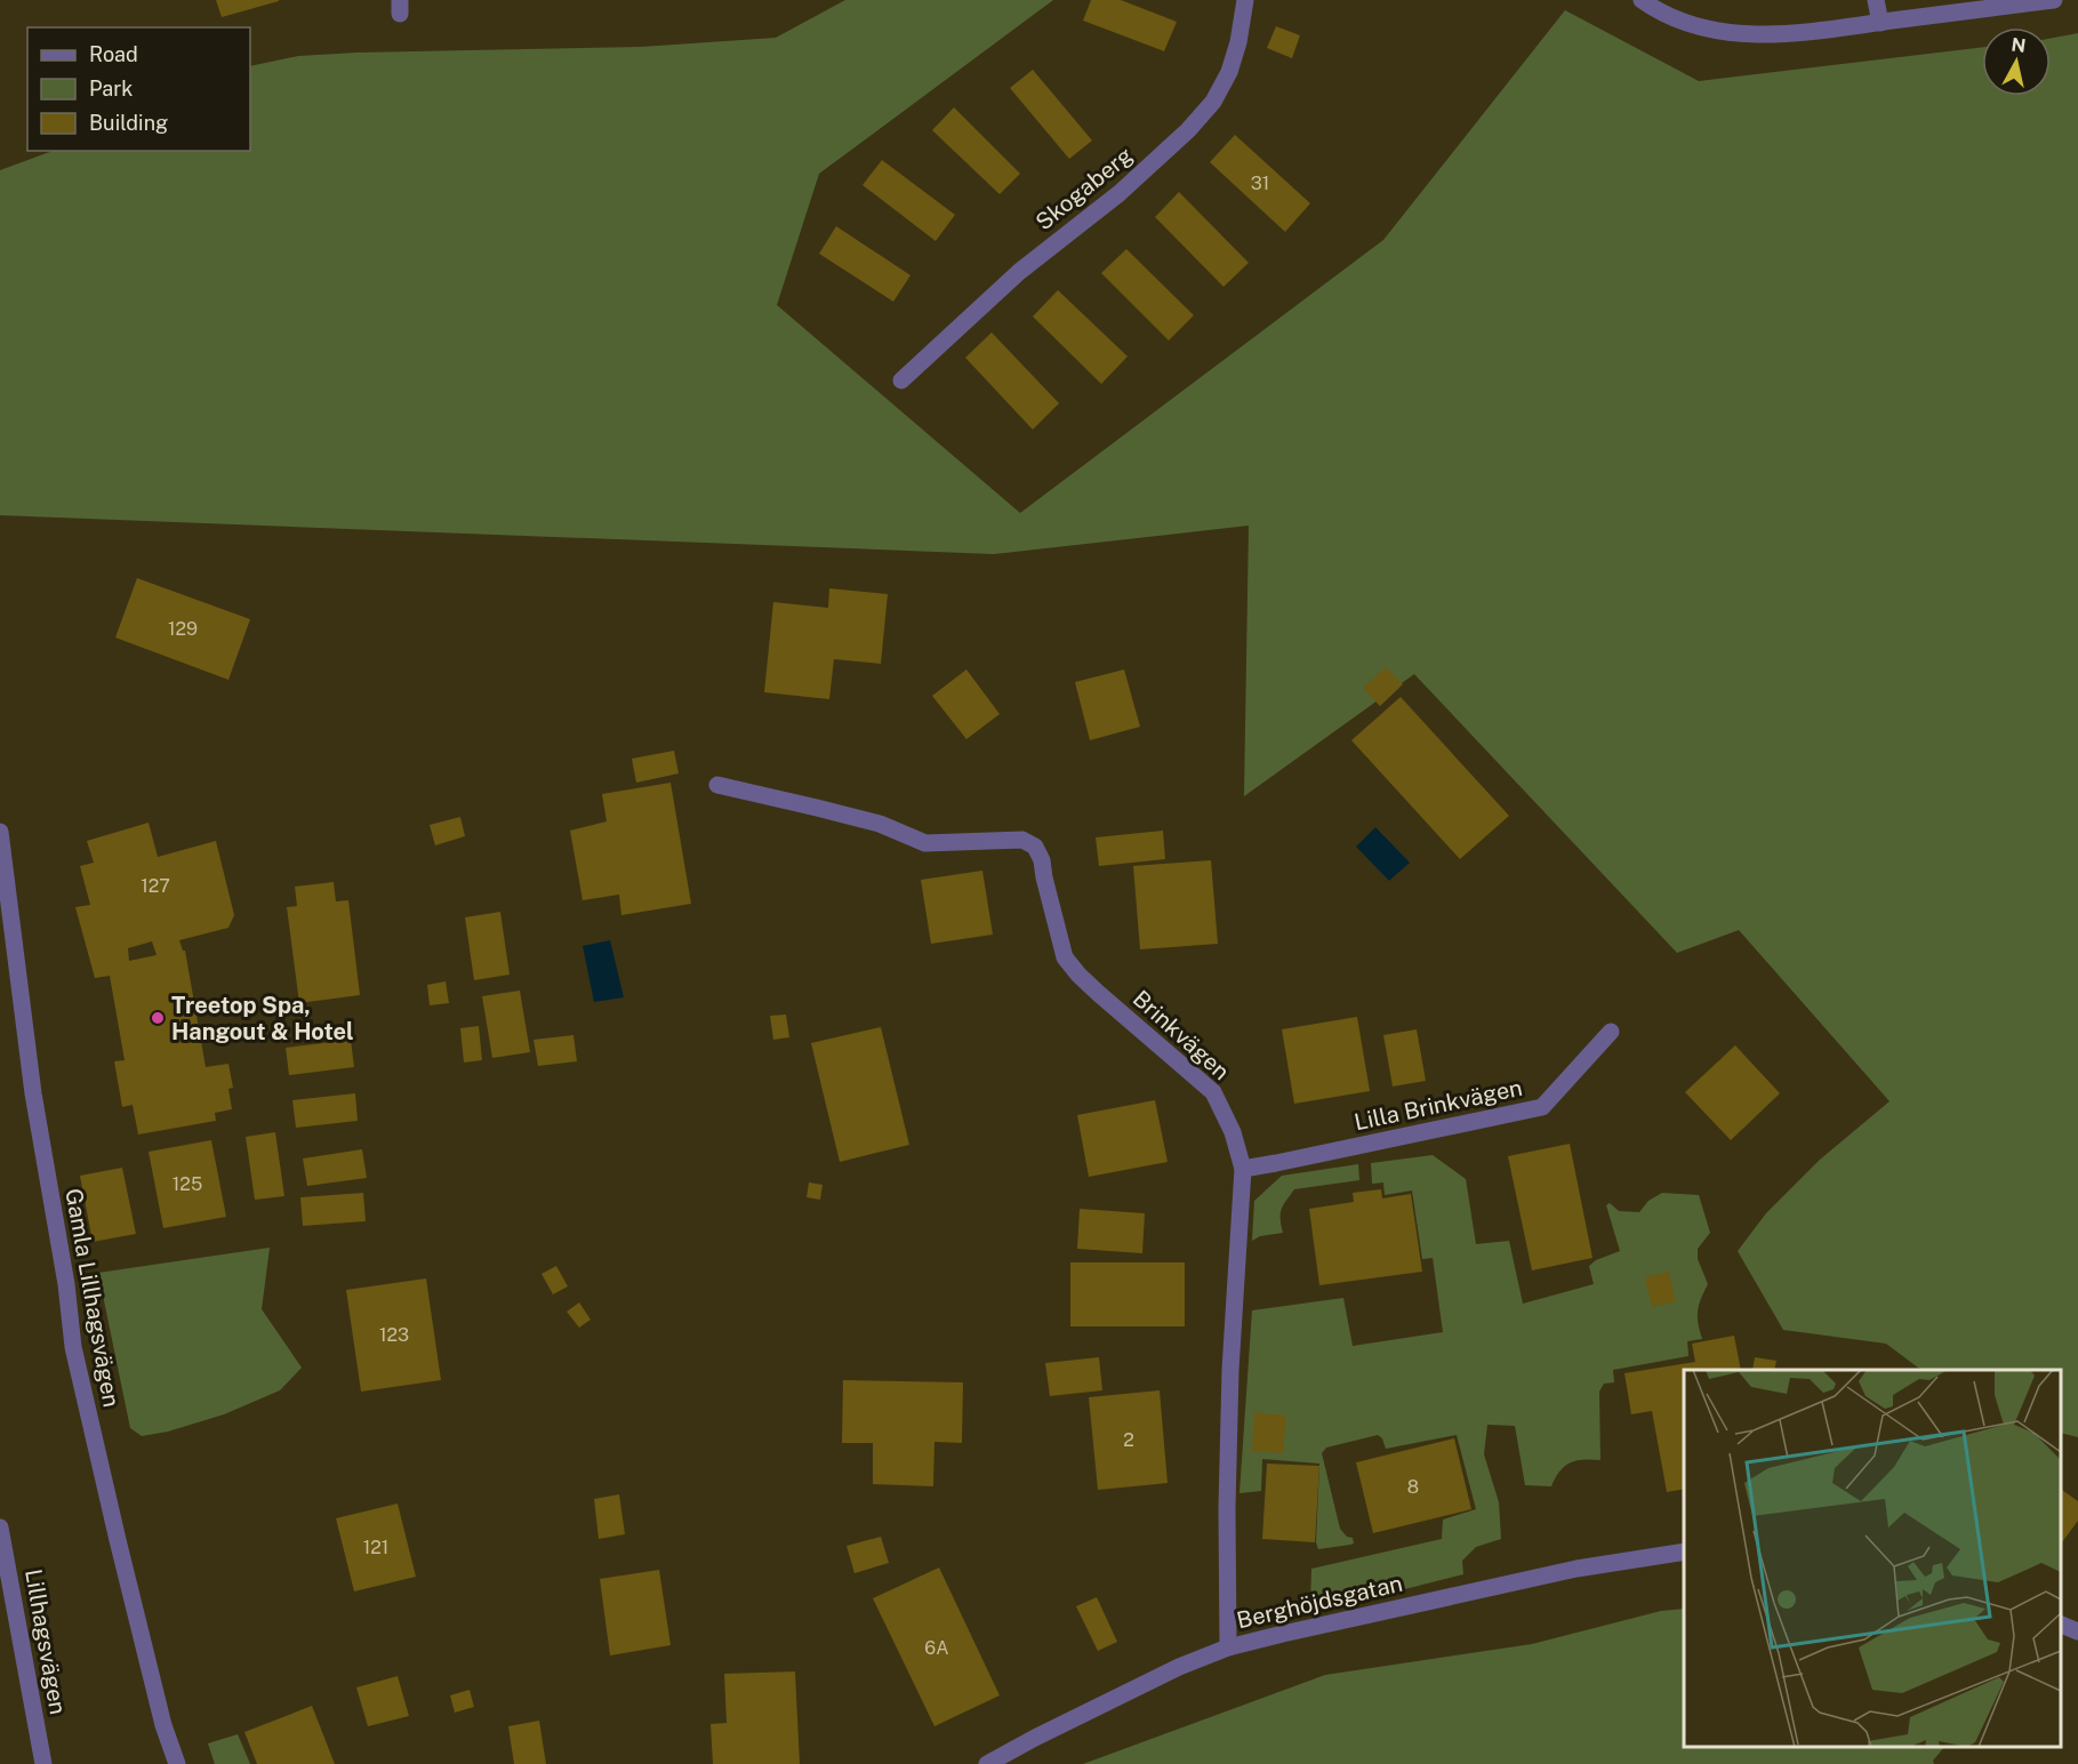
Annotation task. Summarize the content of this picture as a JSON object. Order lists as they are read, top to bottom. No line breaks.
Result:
{"streets":{"street":["Skogaberg","Brinkvägen","Lilla Brinkvägen","Gamla Lillhagsvägen","Berghöjdsgatan","Lillhagsvägen"]},"crossings":[["Brinkvägen","Lilla Brinkvägen"],["Brinkvägen","Berghöjdsgatan"]],"places":["Treetop Spa, Hangout & Hotel"],"house_numbers":["31","129","127","125","123","2","8","121","6A"],"legend":["Road","Park","Building"],"north":"top"}
